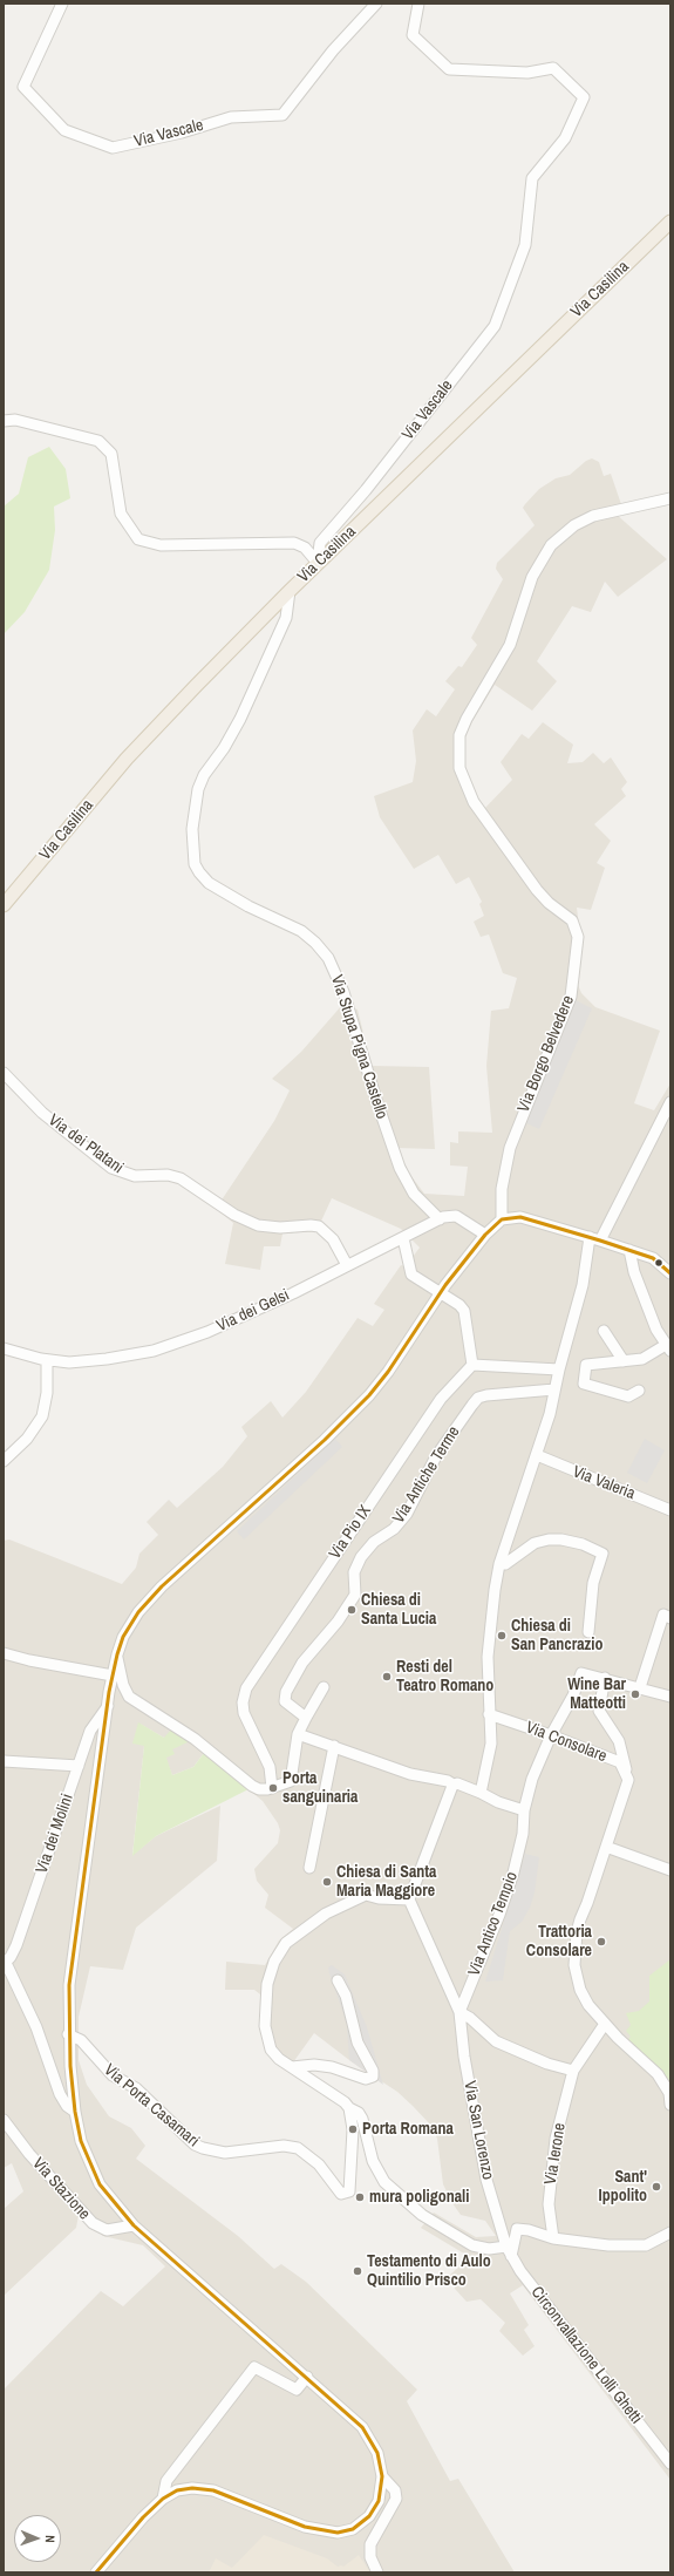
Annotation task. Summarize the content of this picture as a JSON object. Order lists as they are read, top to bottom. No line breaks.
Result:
{"streets":{"main road":["Via Casilina"],"street":["Via Vascale","Via Stupa Pigna Castello","Via Borgo Belvedere","Via dei Platani","Via dei Gelsi","Via Antiche Terme","Via Valeria","Via Pio IX","Via Consolare","Via dei Molini","Via Antico Tempio","Via Porta Casamari","Via San Lorenzo","Via Ierone","Via Stazione","Circonvallazione Lolli Ghetti"]},"crossings":[["Via Vascale","Via Casilina"],["Via Casilina","Via Stupa Pigna Castello"],["Via Stupa Pigna Castello","Via dei Gelsi"],["Via dei Platani","Via dei Gelsi"],["Via Consolare","Via Antico Tempio"],["Via Antico Tempio","Via San Lorenzo"],["Via San Lorenzo","Circonvallazione Lolli Ghetti"]],"places":["Chiesa di Santa Lucia","Chiesa di San Pancrazio","Resti del Teatro Romano","Wine Bar Matteotti","Porta sanguinaria","Chiesa di Santa Maria Maggiore","Trattoria Consolare","Porta Romana","Sant' Ippolito","mura poligonali","Testamento di Aulo Quintilio Prisco"],"north":"right"}
